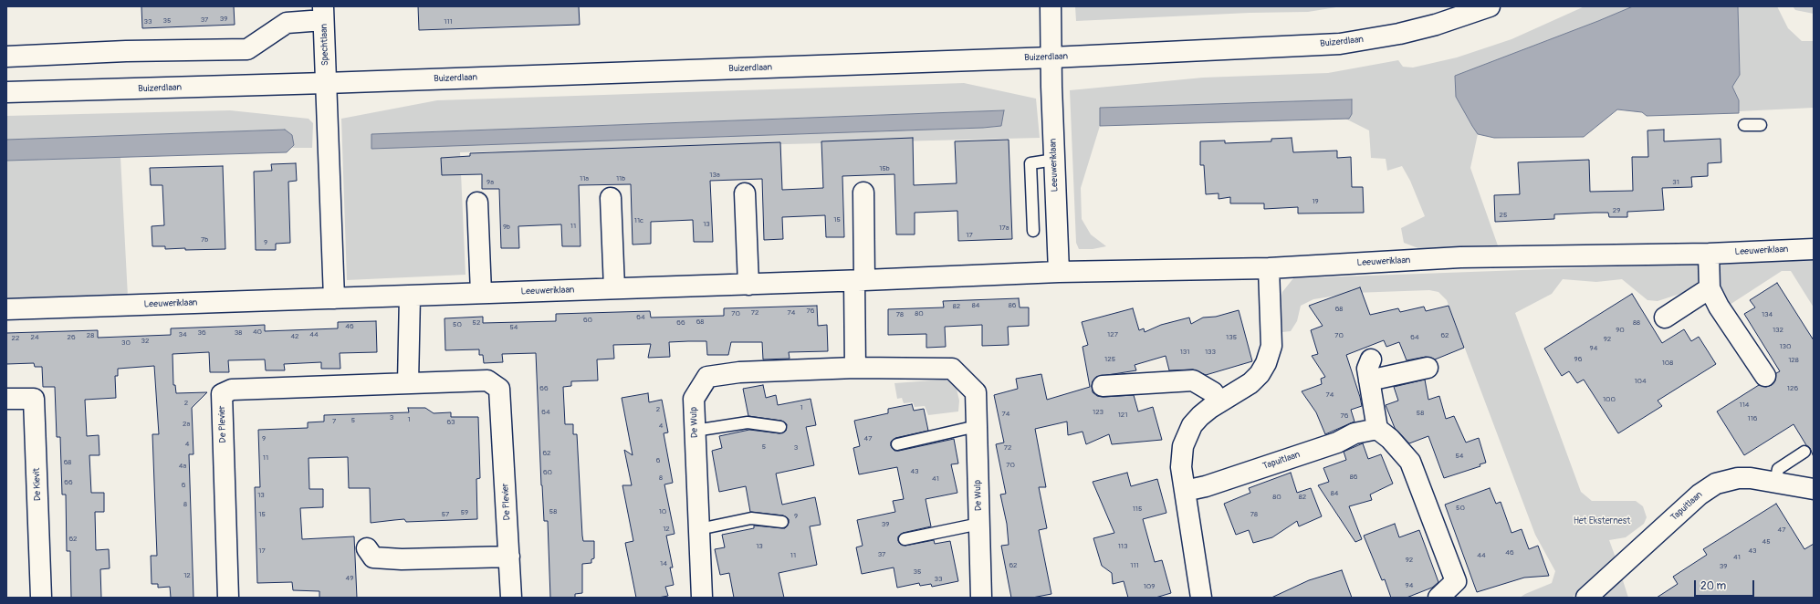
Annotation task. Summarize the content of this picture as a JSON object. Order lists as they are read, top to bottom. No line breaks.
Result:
{"streets":{"street":["Buizerdlaan","Spechtlaan","Leeuweriklaan","De Wulp","De Plevier","Tapuitlaan","De Kievit"]},"crossings":[["Buizerdlaan","Spechtlaan"],["Buizerdlaan","Leeuweriklaan"]],"parks":["Het Eksternest"],"house_numbers":["39","37","35","33","111","15b","13a","11a","11b","9a","31","19","29","25","15","11c","13","11","9b","17a","17","7b","9","84","86","82","68","76","72","74","70","80","78","134","64","60","68","52","66","88","50","46","54","90","132","40","36","38","34","44","127","28","70","62","42","24","26","135","64","22","92","32","30","130","94","131","133","125","96","128","108","104","66","126","74","100","2","114","1","2","64","123","58","74","121","76","3","116","1","5","7","63","2a","4","9","47","4","5","3","72","62","54","11","6","68","70","4a","43","60","86","8","41","66","6","84","13","80","82","8","50","115","58","10","59","15","57","78","9","39","12","47","62","45","13","113","17","43","46","37","11","44","41","92","14","62","111","39","35","12","49","33","94","109"],"scale_bar":"20 m"}
